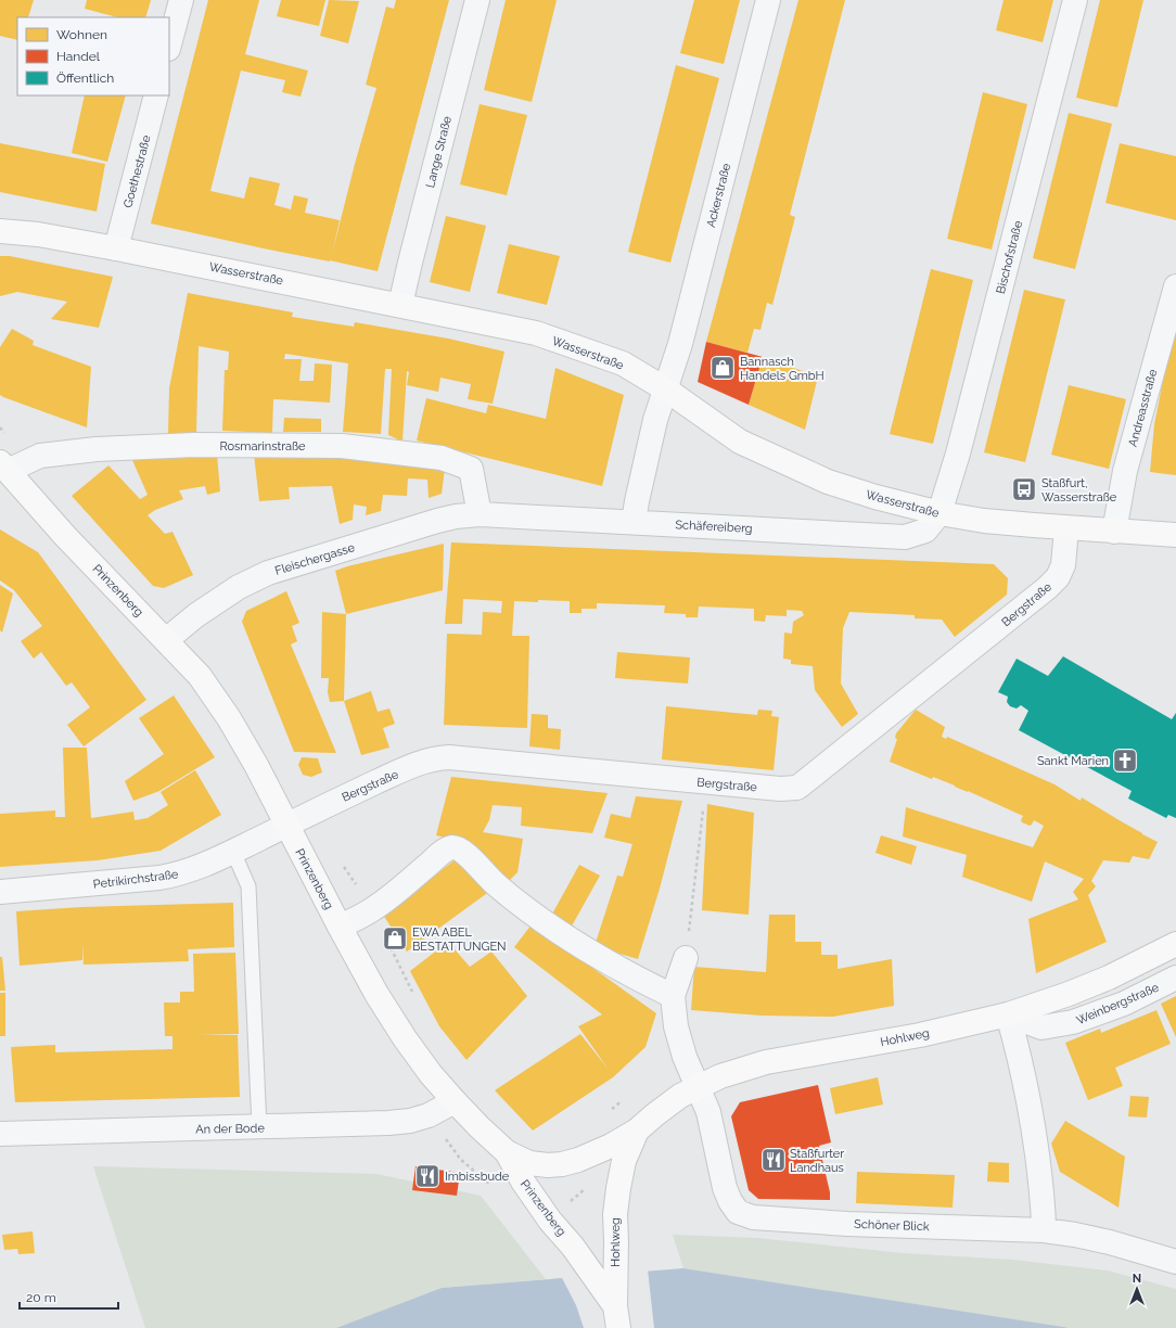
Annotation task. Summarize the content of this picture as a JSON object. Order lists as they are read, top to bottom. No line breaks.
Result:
{"streets":{"main road":["Wasserstraße","Prinzenberg","Hohlweg"],"street":["Lange Straße","Goethestraße","Ackerstraße","Bischofstraße","Andreasstraße","Rosmarinstraße","Schäfereiberg","Fleischergasse","Bergstraße","Petrikirchstraße","Weinbergstraße","An der Bode","Schöner Blick"]},"crossings":[["Lange Straße","Wasserstraße"],["Goethestraße","Wasserstraße"],["Ackerstraße","Wasserstraße"],["Ackerstraße","Schäfereiberg"],["Bischofstraße","Wasserstraße"],["Bischofstraße","Schäfereiberg"],["Wasserstraße","Andreasstraße"],["Wasserstraße","Schäfereiberg"],["Wasserstraße","Bergstraße"],["Rosmarinstraße","Schäfereiberg"],["Rosmarinstraße","Fleischergasse"],["Rosmarinstraße","Prinzenberg"],["Schäfereiberg","Fleischergasse"],["Fleischergasse","Prinzenberg"],["Prinzenberg","Bergstraße"],["Prinzenberg","Petrikirchstraße"],["Prinzenberg","Hohlweg"],["Prinzenberg","An der Bode"],["Bergstraße","Petrikirchstraße"],["Weinbergstraße","Hohlweg"],["Hohlweg","Schöner Blick"]],"places":{"shop":["Bannasch Handels GmbH","EWA ABEL BESTATTUNGEN"],"bus stop":["Staßfurt, Wasserstraße"],"church":["Sankt Marien"],"restaurant":["Staßfurter Landhaus","Imbissbude"]},"legend":["Wohnen","Handel","Öffentlich"],"scale_bar":"20 m","north":"top"}
